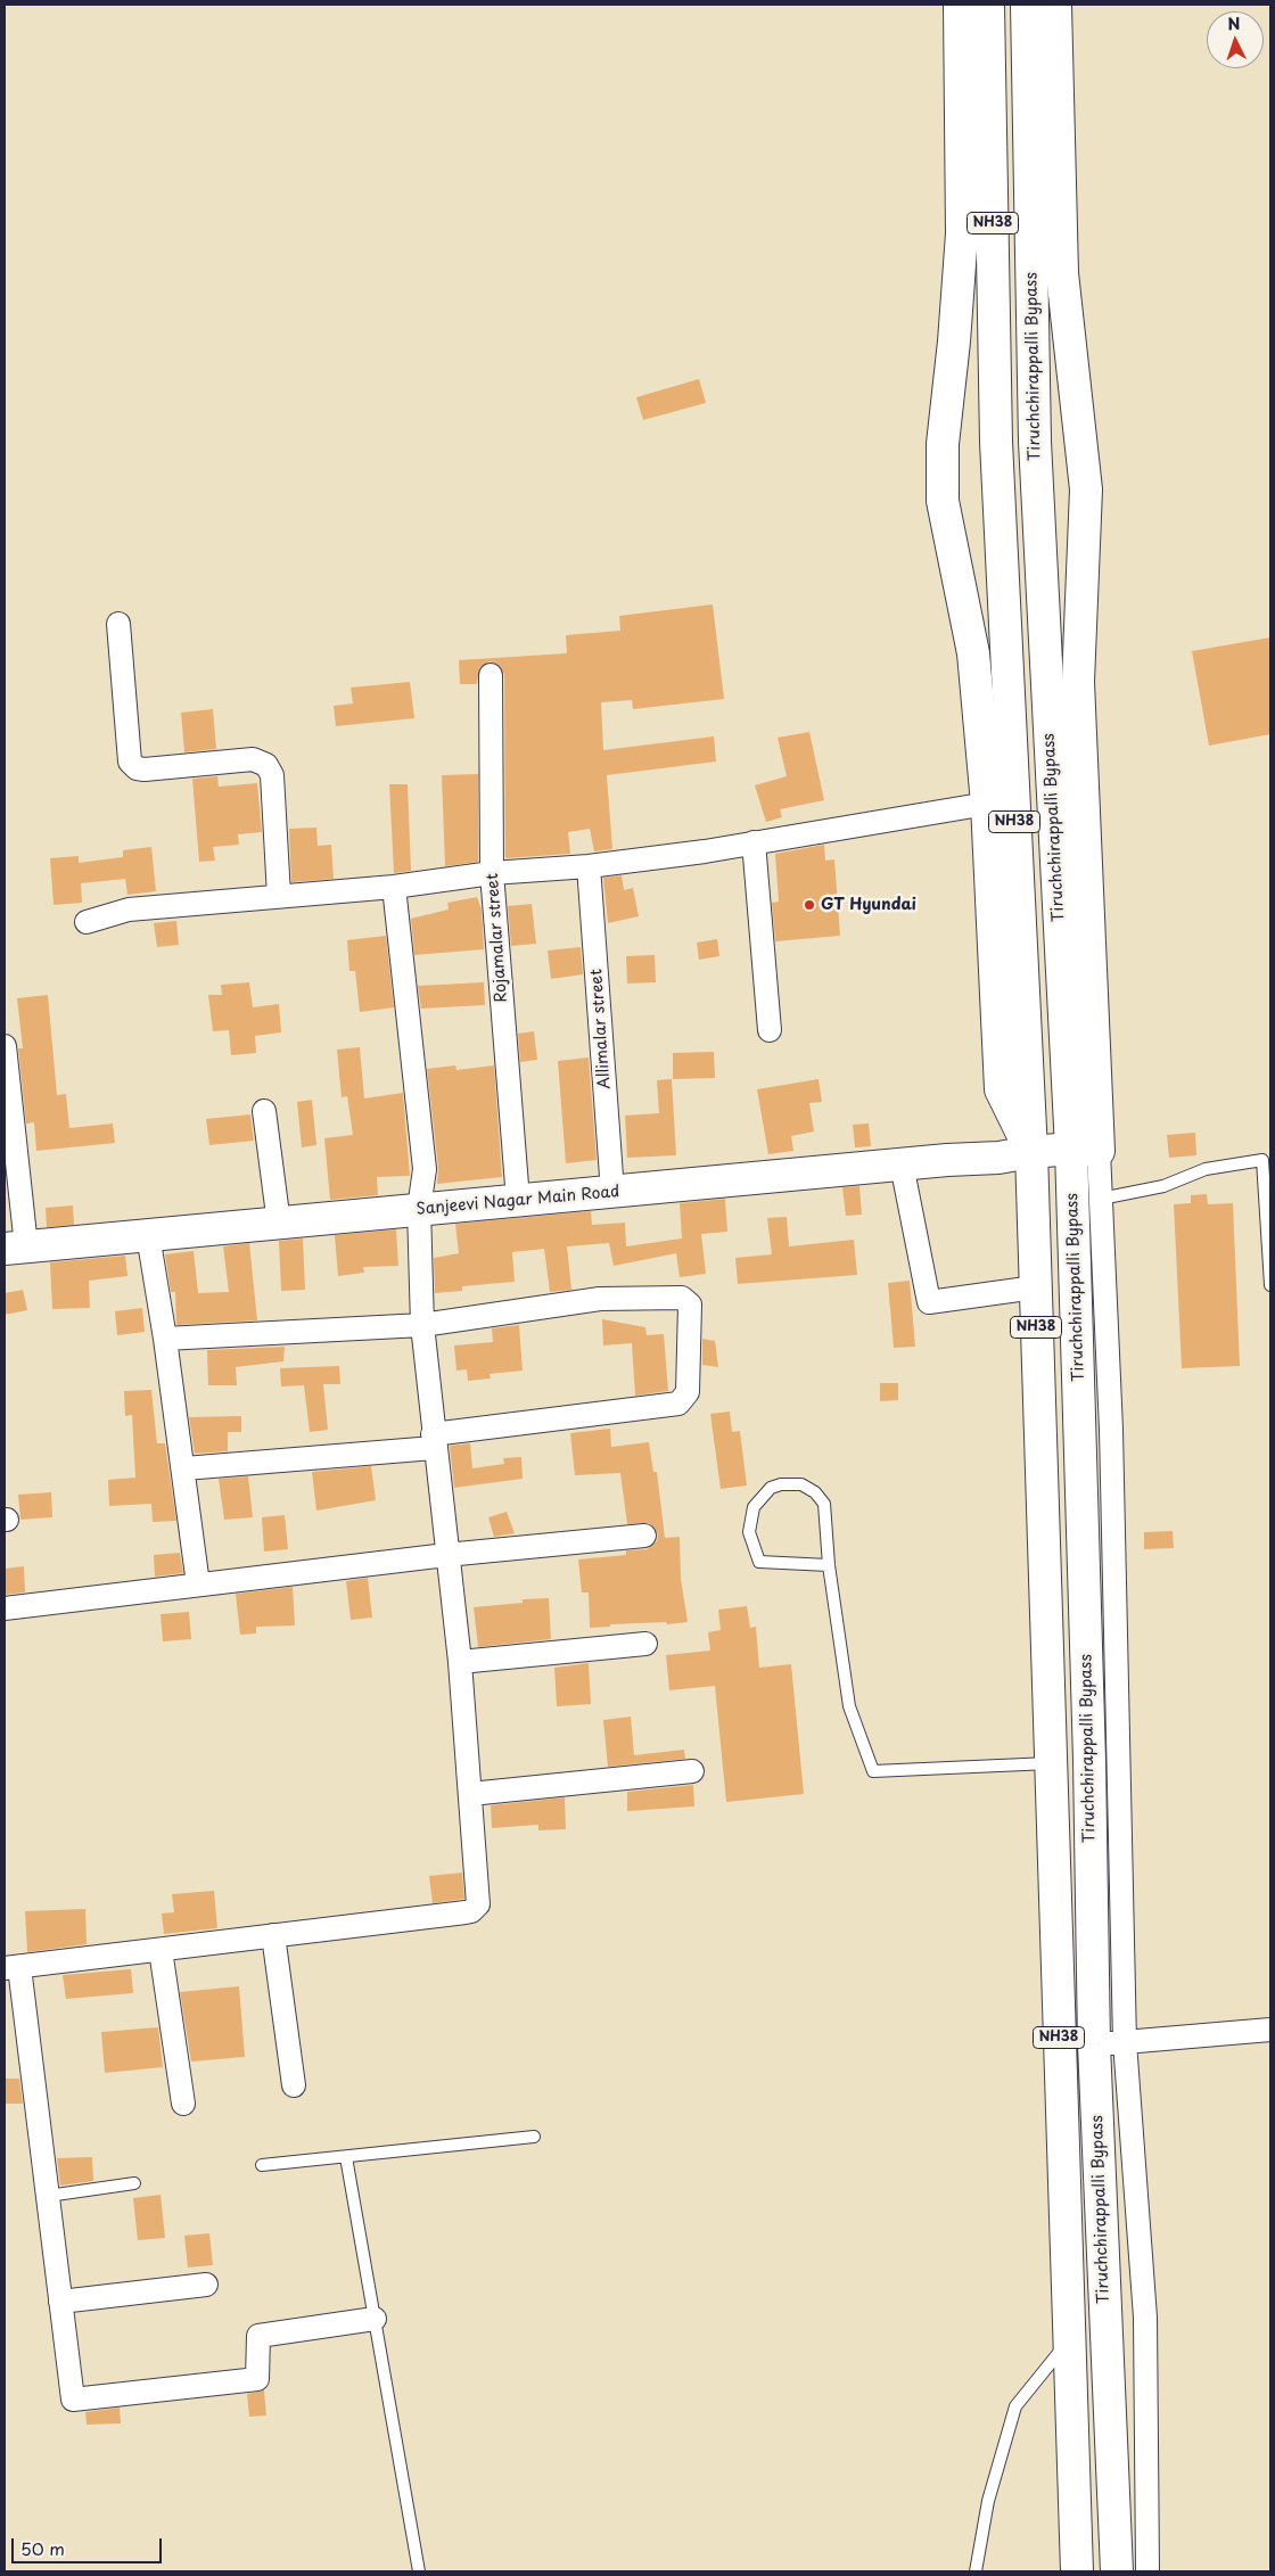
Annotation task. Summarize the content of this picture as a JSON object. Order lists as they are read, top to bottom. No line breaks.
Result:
{"streets":{"main road":["NH38","Tiruchchirappalli Bypass","Sanjeevi Nagar Main Road"],"street":["Rojamalar street","Allimalar street"]},"crossings":[["NH38","Sanjeevi Nagar Main Road"],["Tiruchchirappalli Bypass","Sanjeevi Nagar Main Road"],["Rojamalar street","Sanjeevi Nagar Main Road"],["Allimalar street","Sanjeevi Nagar Main Road"]],"places":["GT Hyundai"],"scale_bar":"50 m","north":"top"}
